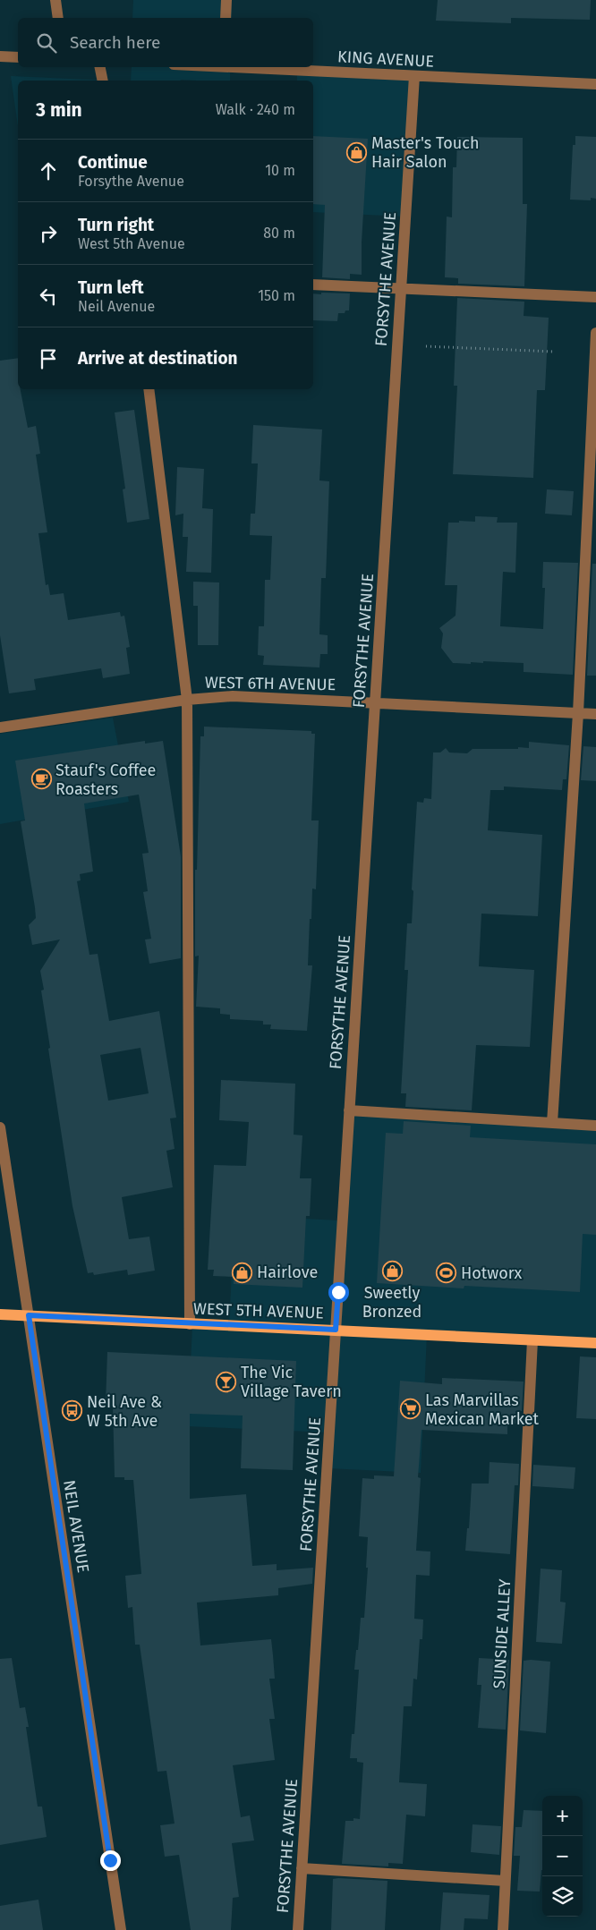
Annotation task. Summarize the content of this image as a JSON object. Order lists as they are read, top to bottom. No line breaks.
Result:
{"streets":{"main road":["WEST 5TH AVENUE"],"street":["KING AVENUE","FORSYTHE AVENUE","WEST 6TH AVENUE","NEIL AVENUE","SUNSIDE ALLEY"]},"crossings":[["KING AVENUE","FORSYTHE AVENUE"],["FORSYTHE AVENUE","WEST 6TH AVENUE"],["FORSYTHE AVENUE","WEST 5TH AVENUE"],["WEST 5TH AVENUE","NEIL AVENUE"],["WEST 5TH AVENUE","SUNSIDE ALLEY"]],"places":{"shop":["Master's Touch Hair Salon","Sweetly Bronzed","Hairlove"],"cafe":["Stauf's Coffee Roasters"],"sports":["Hotworx"],"bar":["The Vic Village Tavern"],"supermarket":["Las Marvillas Mexican Market"],"bus stop":["Neil Ave & W 5th Ave"]},"page":{"search":"Search here","heading":["3 min","Walk · 240 m"],"list":[["Continue","Forsythe Avenue","10 m"],["Turn right","West 5th Avenue","80 m"],["Turn left","Neil Avenue","150 m"],"Arrive at destination"],"map_buttons":["+","−"]}}
